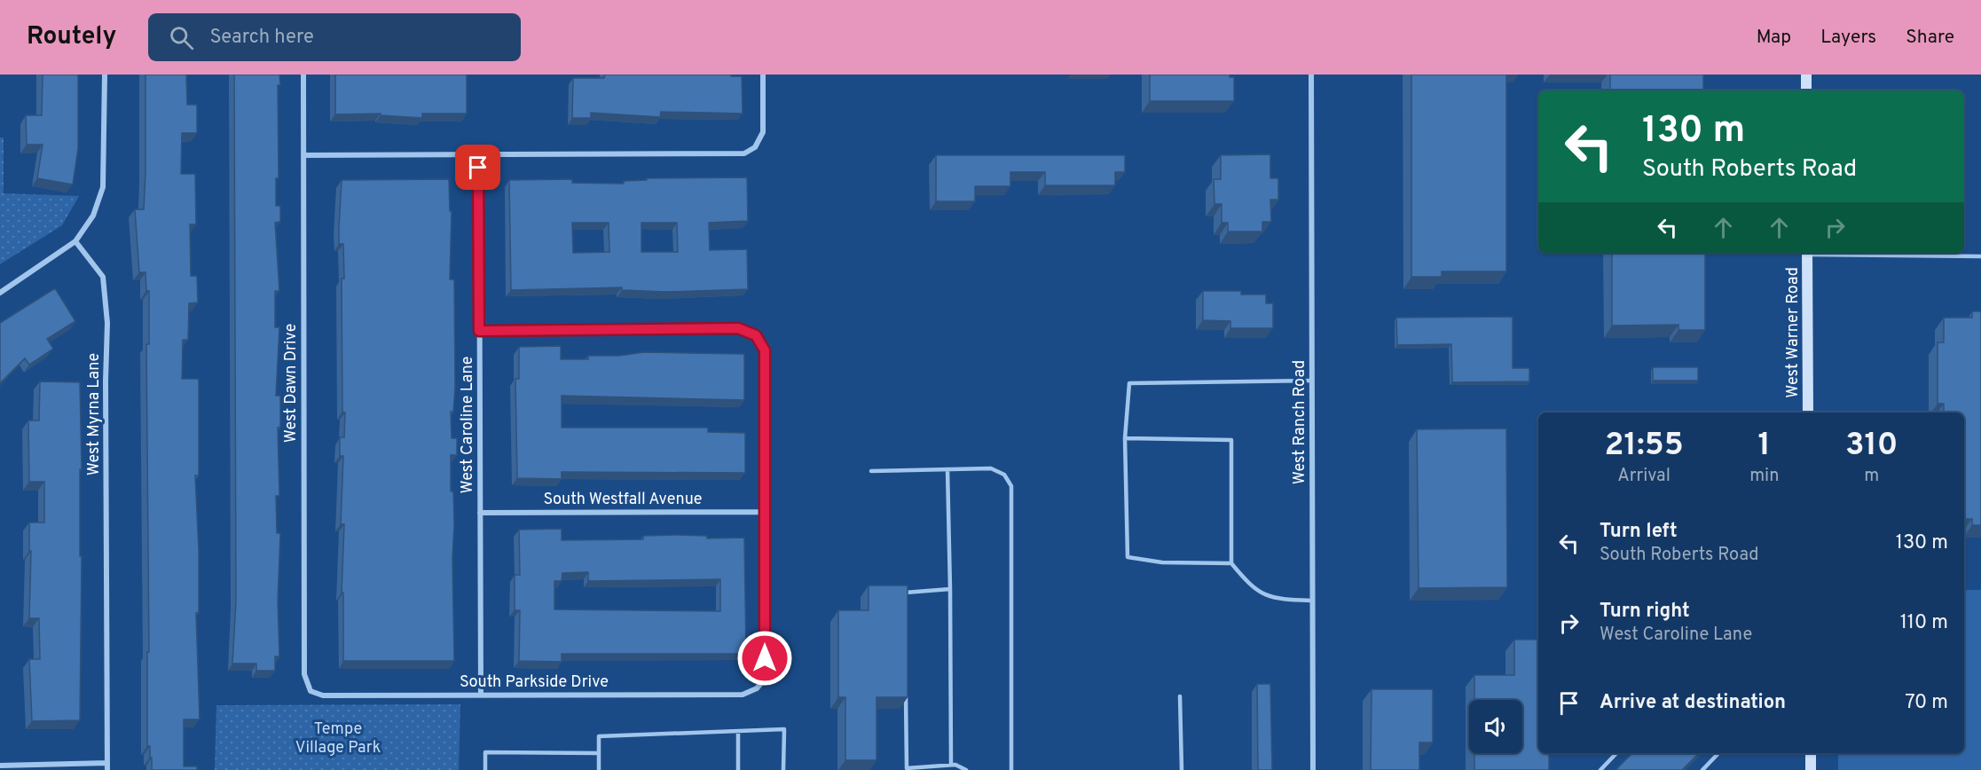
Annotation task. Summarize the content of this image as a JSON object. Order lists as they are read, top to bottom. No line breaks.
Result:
{"streets":{"main road":["West Warner Road"],"street":["West Dawn Drive","West Myrna Lane","West Ranch Road","West Caroline Lane","South Westfall Avenue","South Parkside Drive"]},"crossings":[["West Dawn Drive","South Parkside Drive"],["West Caroline Lane","South Westfall Avenue"],["West Caroline Lane","South Parkside Drive"],["South Westfall Avenue","South Parkside Drive"]],"parks":["Tempe Village Park"],"page":{"header":"Routely","search":"Search here","nav":["Map","Layers","Share"],"turn":["130 m","South Roberts Road"],"eta":["21:55","Arrival","1","min","310","m"],"list":[{"name":"Turn left","note":"South Roberts Road","value":"130 m"},{"name":"Turn right","note":"West Caroline Lane","value":"110 m"},{"name":"Arrive at destination","value":"70 m"}]}}
